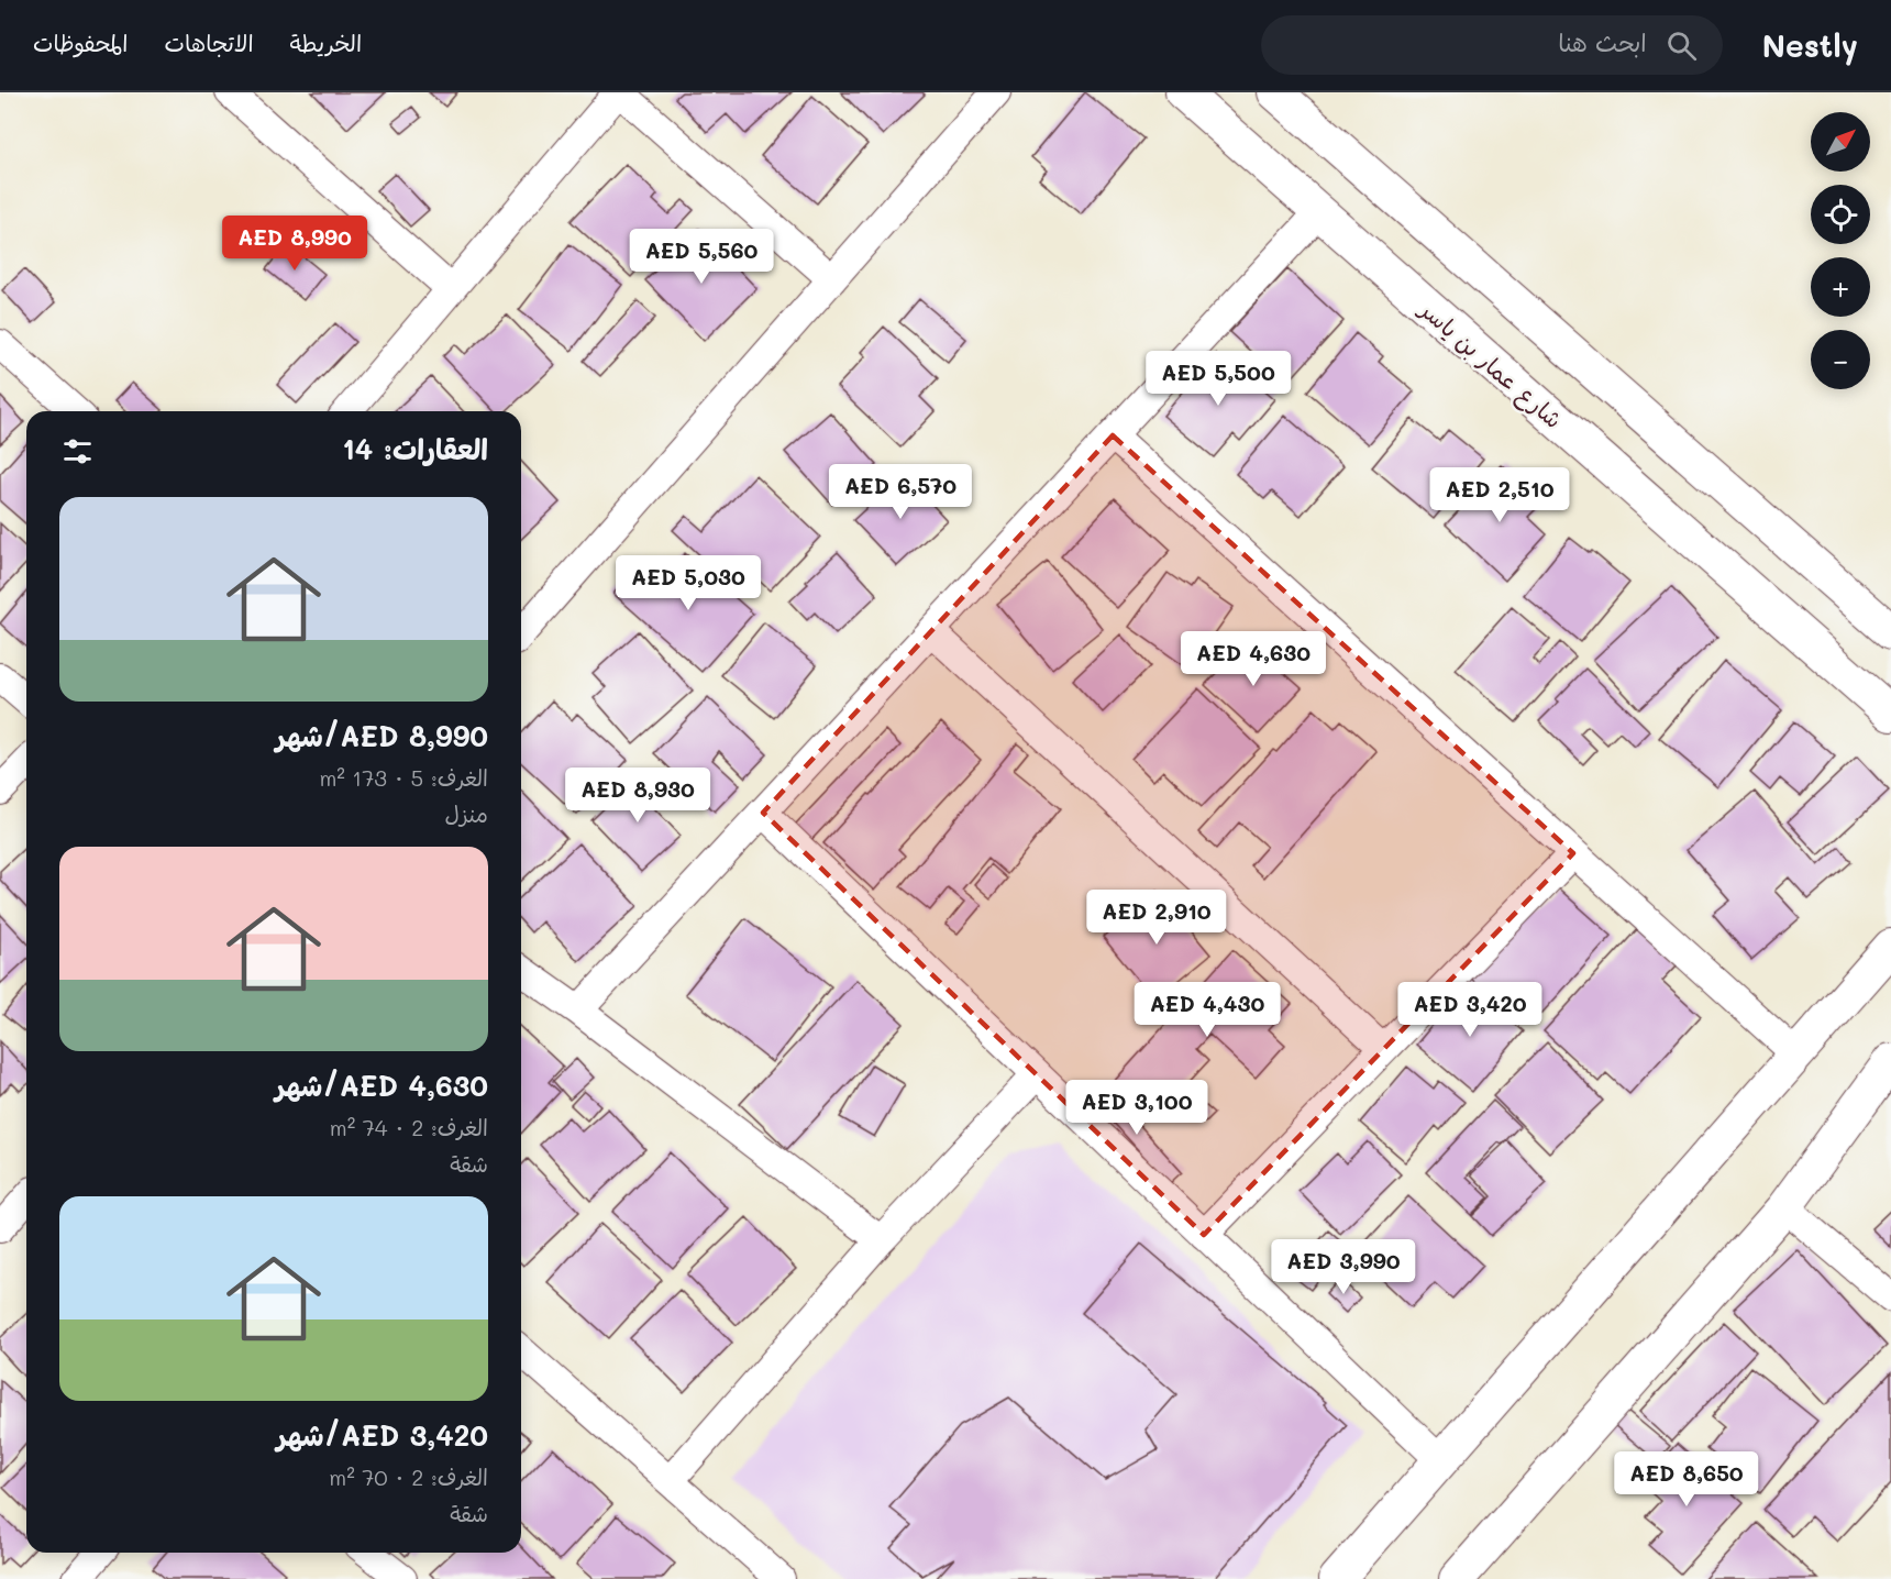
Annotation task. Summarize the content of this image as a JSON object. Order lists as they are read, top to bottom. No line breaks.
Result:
{"streets":{"street":["شارع عمار بن ياسر"]},"north":"top right","page":{"header":"Nestly","search":"ابحث هنا","nav":["الخريطة","الاتجاهات","المحفوظات"],"map_buttons":["+","−"],"price":["AED 8,990","AED 5,560","AED 5,500","AED 6,570","AED 2,510","AED 5,030","AED 4,630","AED 8,930","AED 2,910","AED 4,430","AED 3,420","AED 3,100","AED 3,990","AED 8,650"],"heading":"العقارات: 14","list":[{"name":"AED 8,990/شهر","note":"الغرف: 5 · 173 m² · منزل"},{"name":"AED 4,630/شهر","note":"الغرف: 2 · 74 m² · شقة"},{"name":"AED 3,420/شهر","note":"الغرف: 2 · 70 m² · شقة"}]}}
